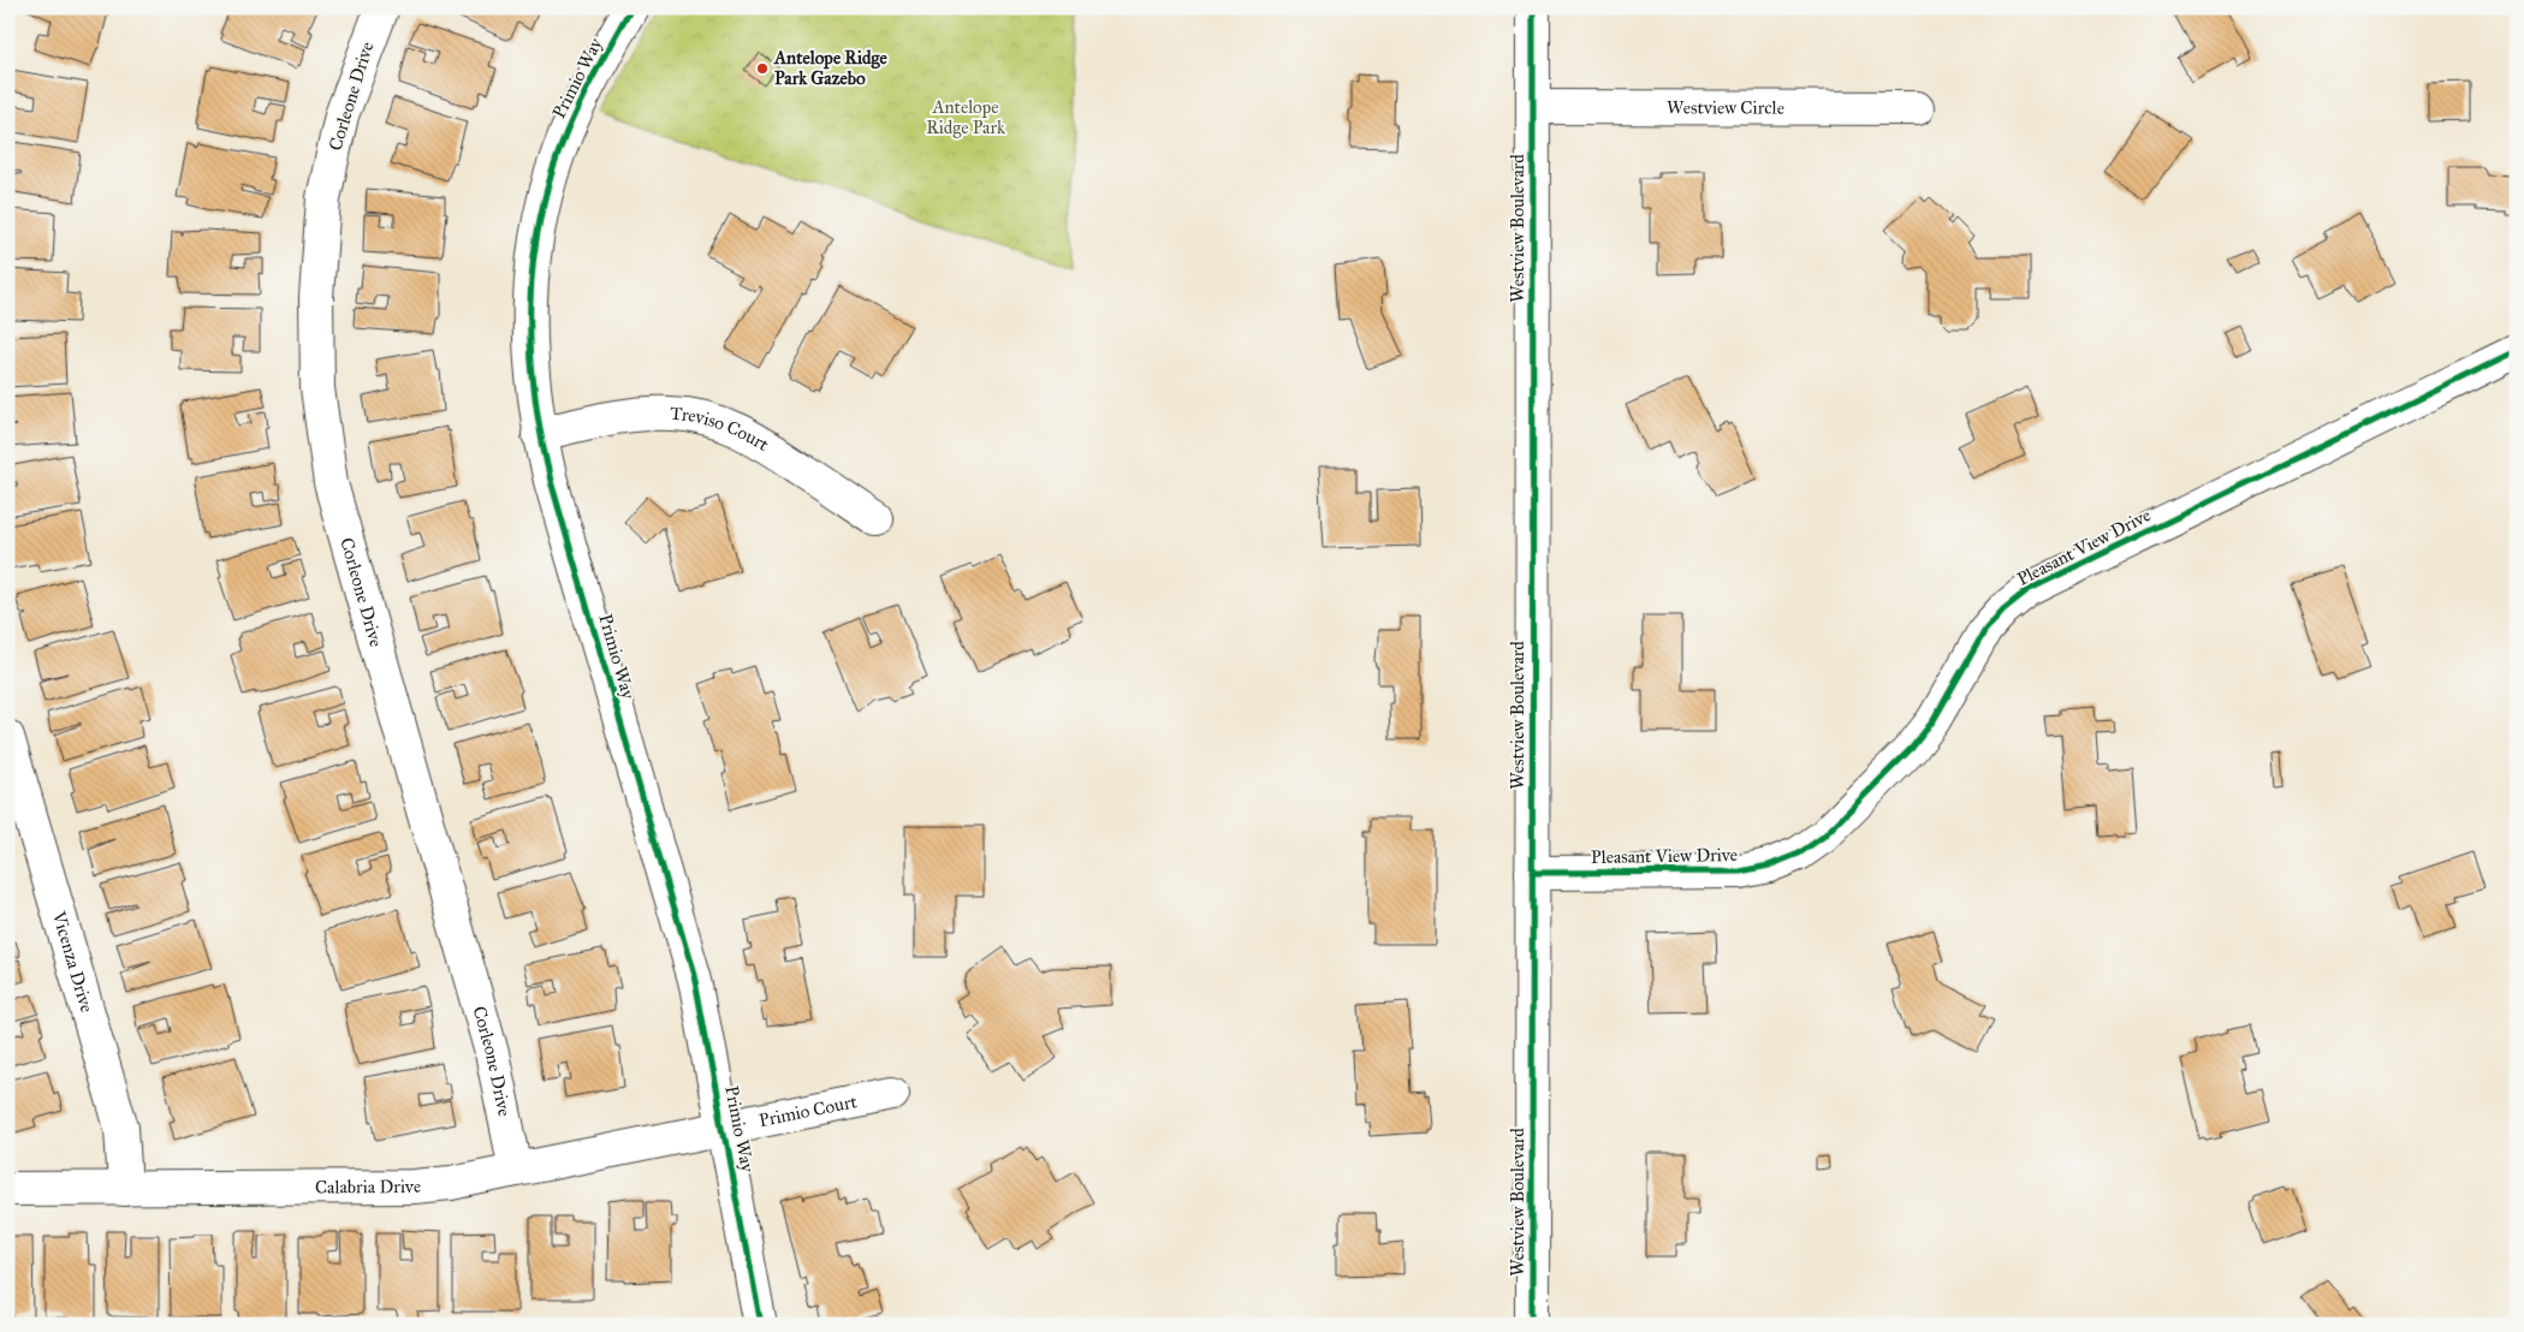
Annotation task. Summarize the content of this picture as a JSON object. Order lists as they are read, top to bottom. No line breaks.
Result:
{"streets":{"street":["Primio Way","Corleone Drive","Westview Circle","Westview Boulevard","Treviso Court","Pleasant View Drive","Vicenza Drive","Primio Court","Calabria Drive"]},"crossings":[["Primio Way","Treviso Court"],["Primio Way","Primio Court"],["Primio Way","Calabria Drive"],["Corleone Drive","Calabria Drive"],["Westview Circle","Westview Boulevard"],["Westview Boulevard","Pleasant View Drive"],["Vicenza Drive","Calabria Drive"],["Primio Court","Calabria Drive"]],"parks":["Antelope Ridge Park"],"places":["Antelope Ridge Park Gazebo"]}
